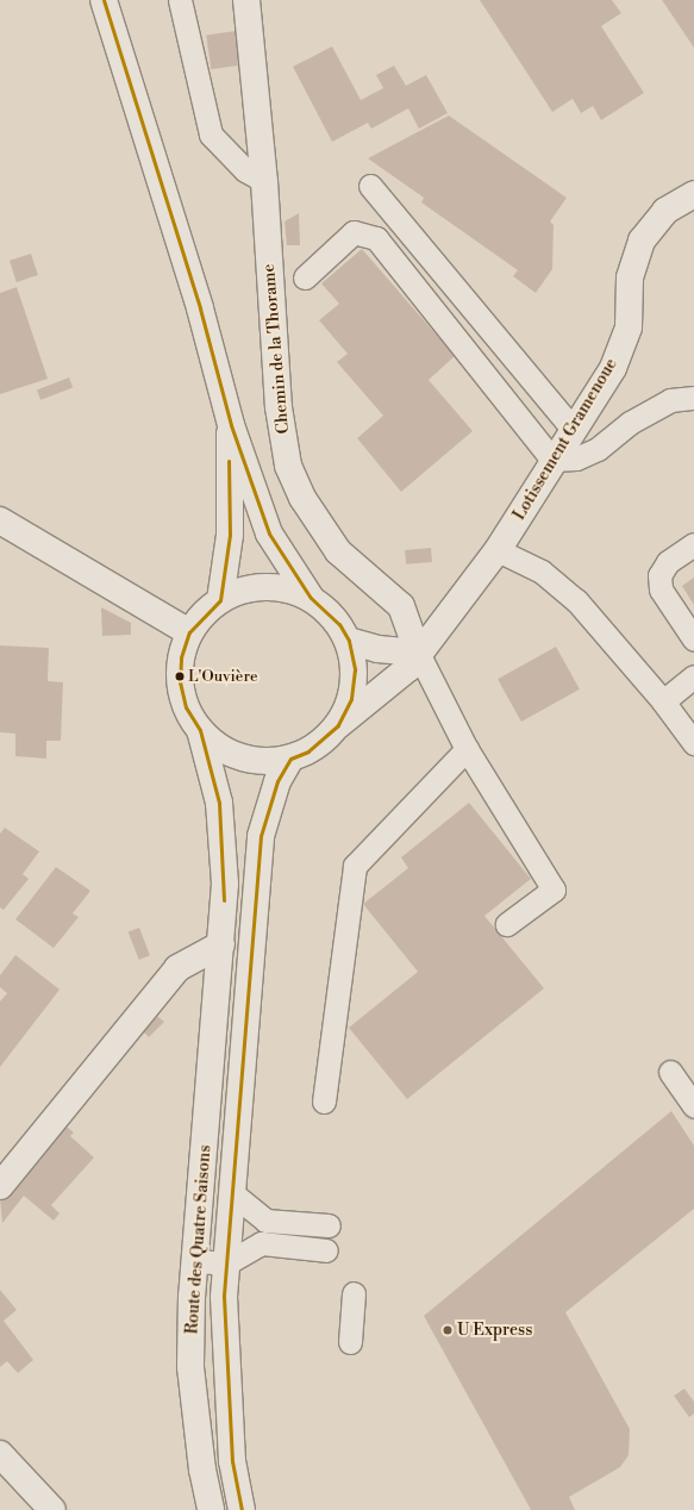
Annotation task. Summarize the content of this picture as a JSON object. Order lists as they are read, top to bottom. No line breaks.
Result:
{"streets":{"main road":["Chemin de la Thorame","Lotissement Gramenoue","Route des Quatre Saisons"]},"crossings":[["Chemin de la Thorame","Lotissement Gramenoue"]],"places":["L'Ouvière","U Express"]}
